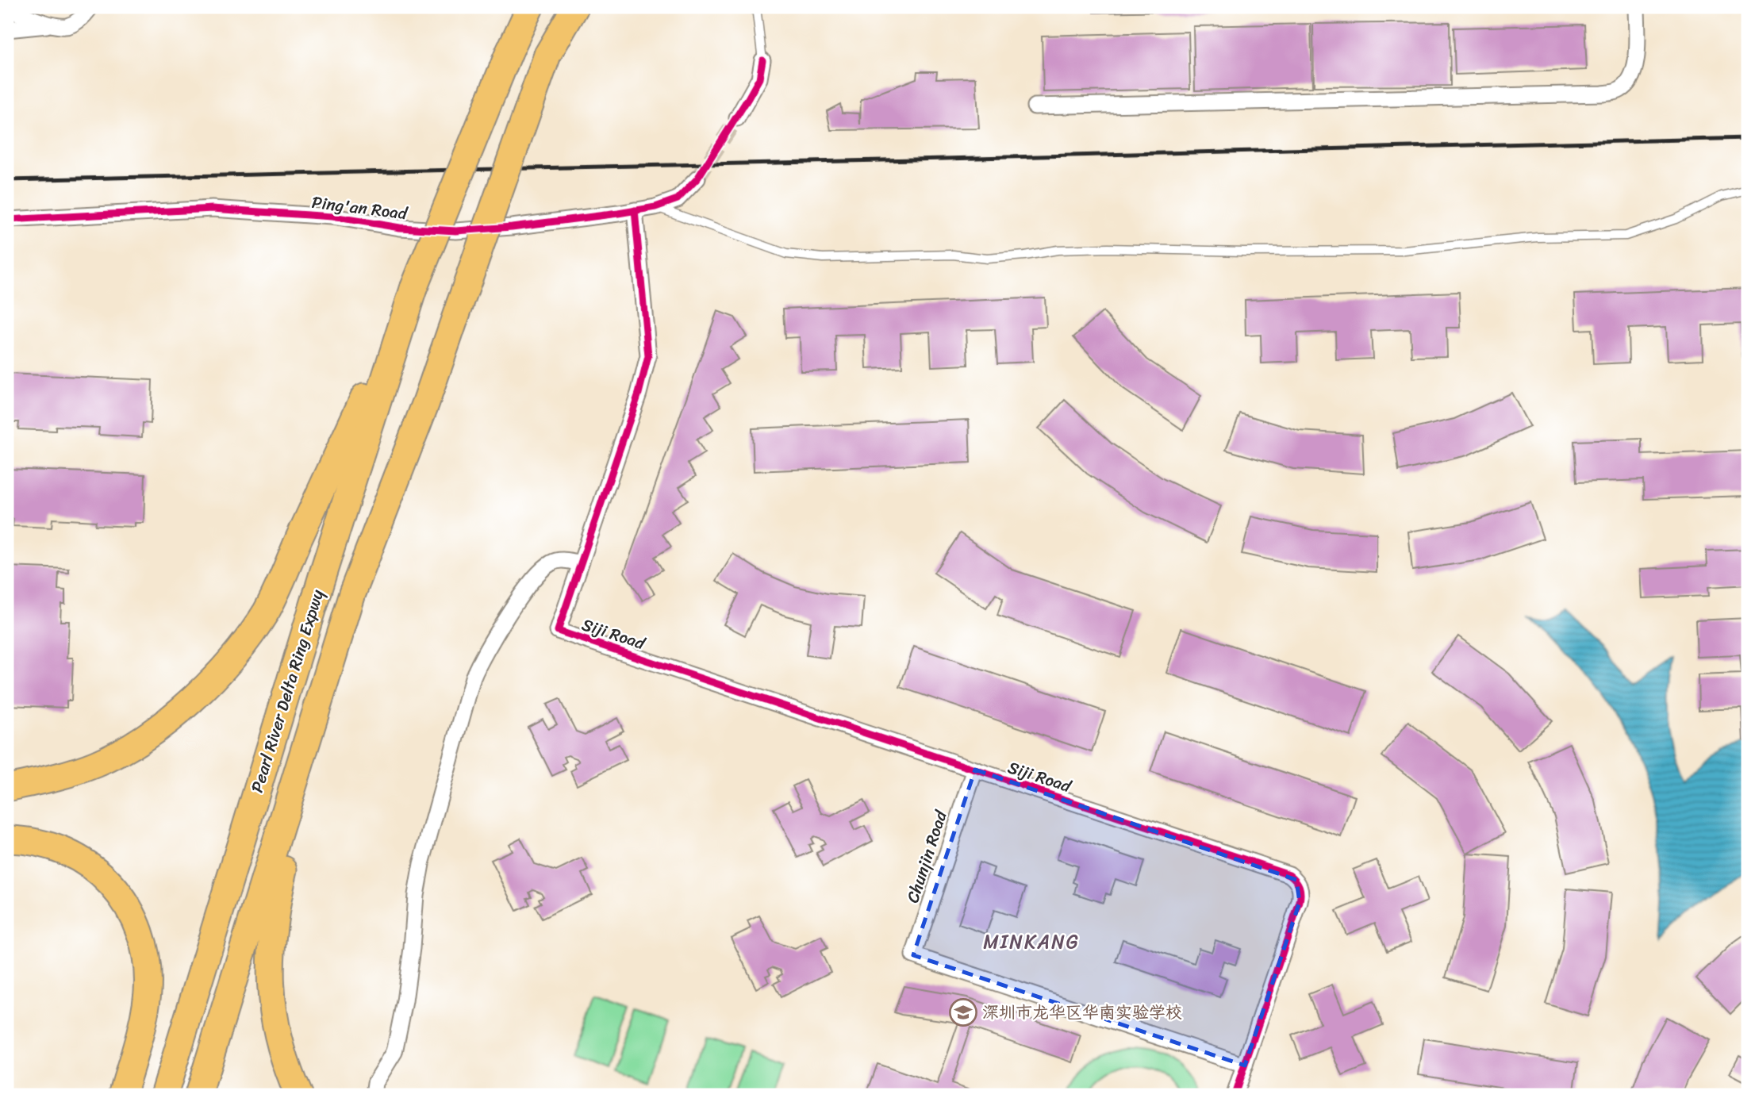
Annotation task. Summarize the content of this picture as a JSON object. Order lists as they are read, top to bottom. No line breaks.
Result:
{"streets":{"highway":["Pearl River Delta Ring Expwy"],"street":["Ping'an Road","Siji Road","Chunjin Road"]},"crossings":[["Siji Road","Chunjin Road"]],"districts":["MINKANG"],"places":{"school or university":["深圳市龙华区华南实验学校"]}}
